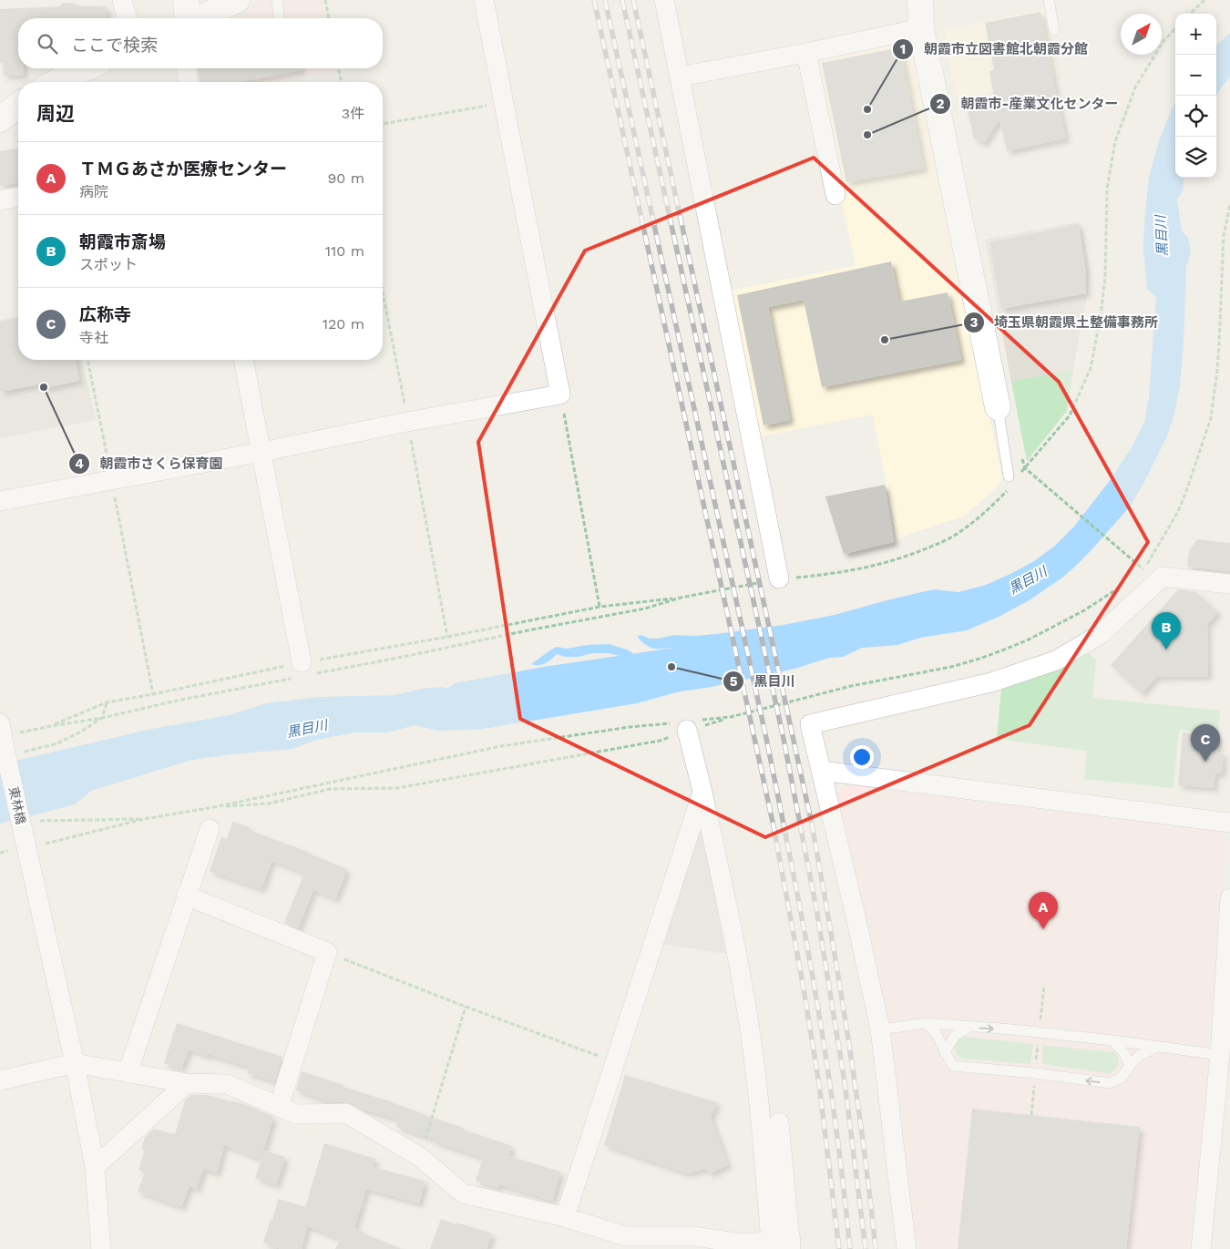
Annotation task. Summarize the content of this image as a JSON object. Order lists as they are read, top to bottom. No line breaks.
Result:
{"streets":{"street":["東林橋"]},"water":["黒目川"],"places":["朝霞市立図書館北朝霞分館","朝霞市-産業文化センター","埼玉県朝霞県土整備事務所","朝霞市さくら保育園","黒目川"],"north":"top right","page":{"map_buttons":["+","−"],"search":"ここで検索","heading":["周辺","3件"],"list":[{"mark":"A","name":"ＴＭＧあさか医療センター","note":"病院","value":"90 m"},{"mark":"B","name":"朝霞市斎場","note":"スポット","value":"110 m"},{"mark":"C","name":"広称寺","note":"寺社","value":"120 m"}],"pins":["B","C","A"]}}
